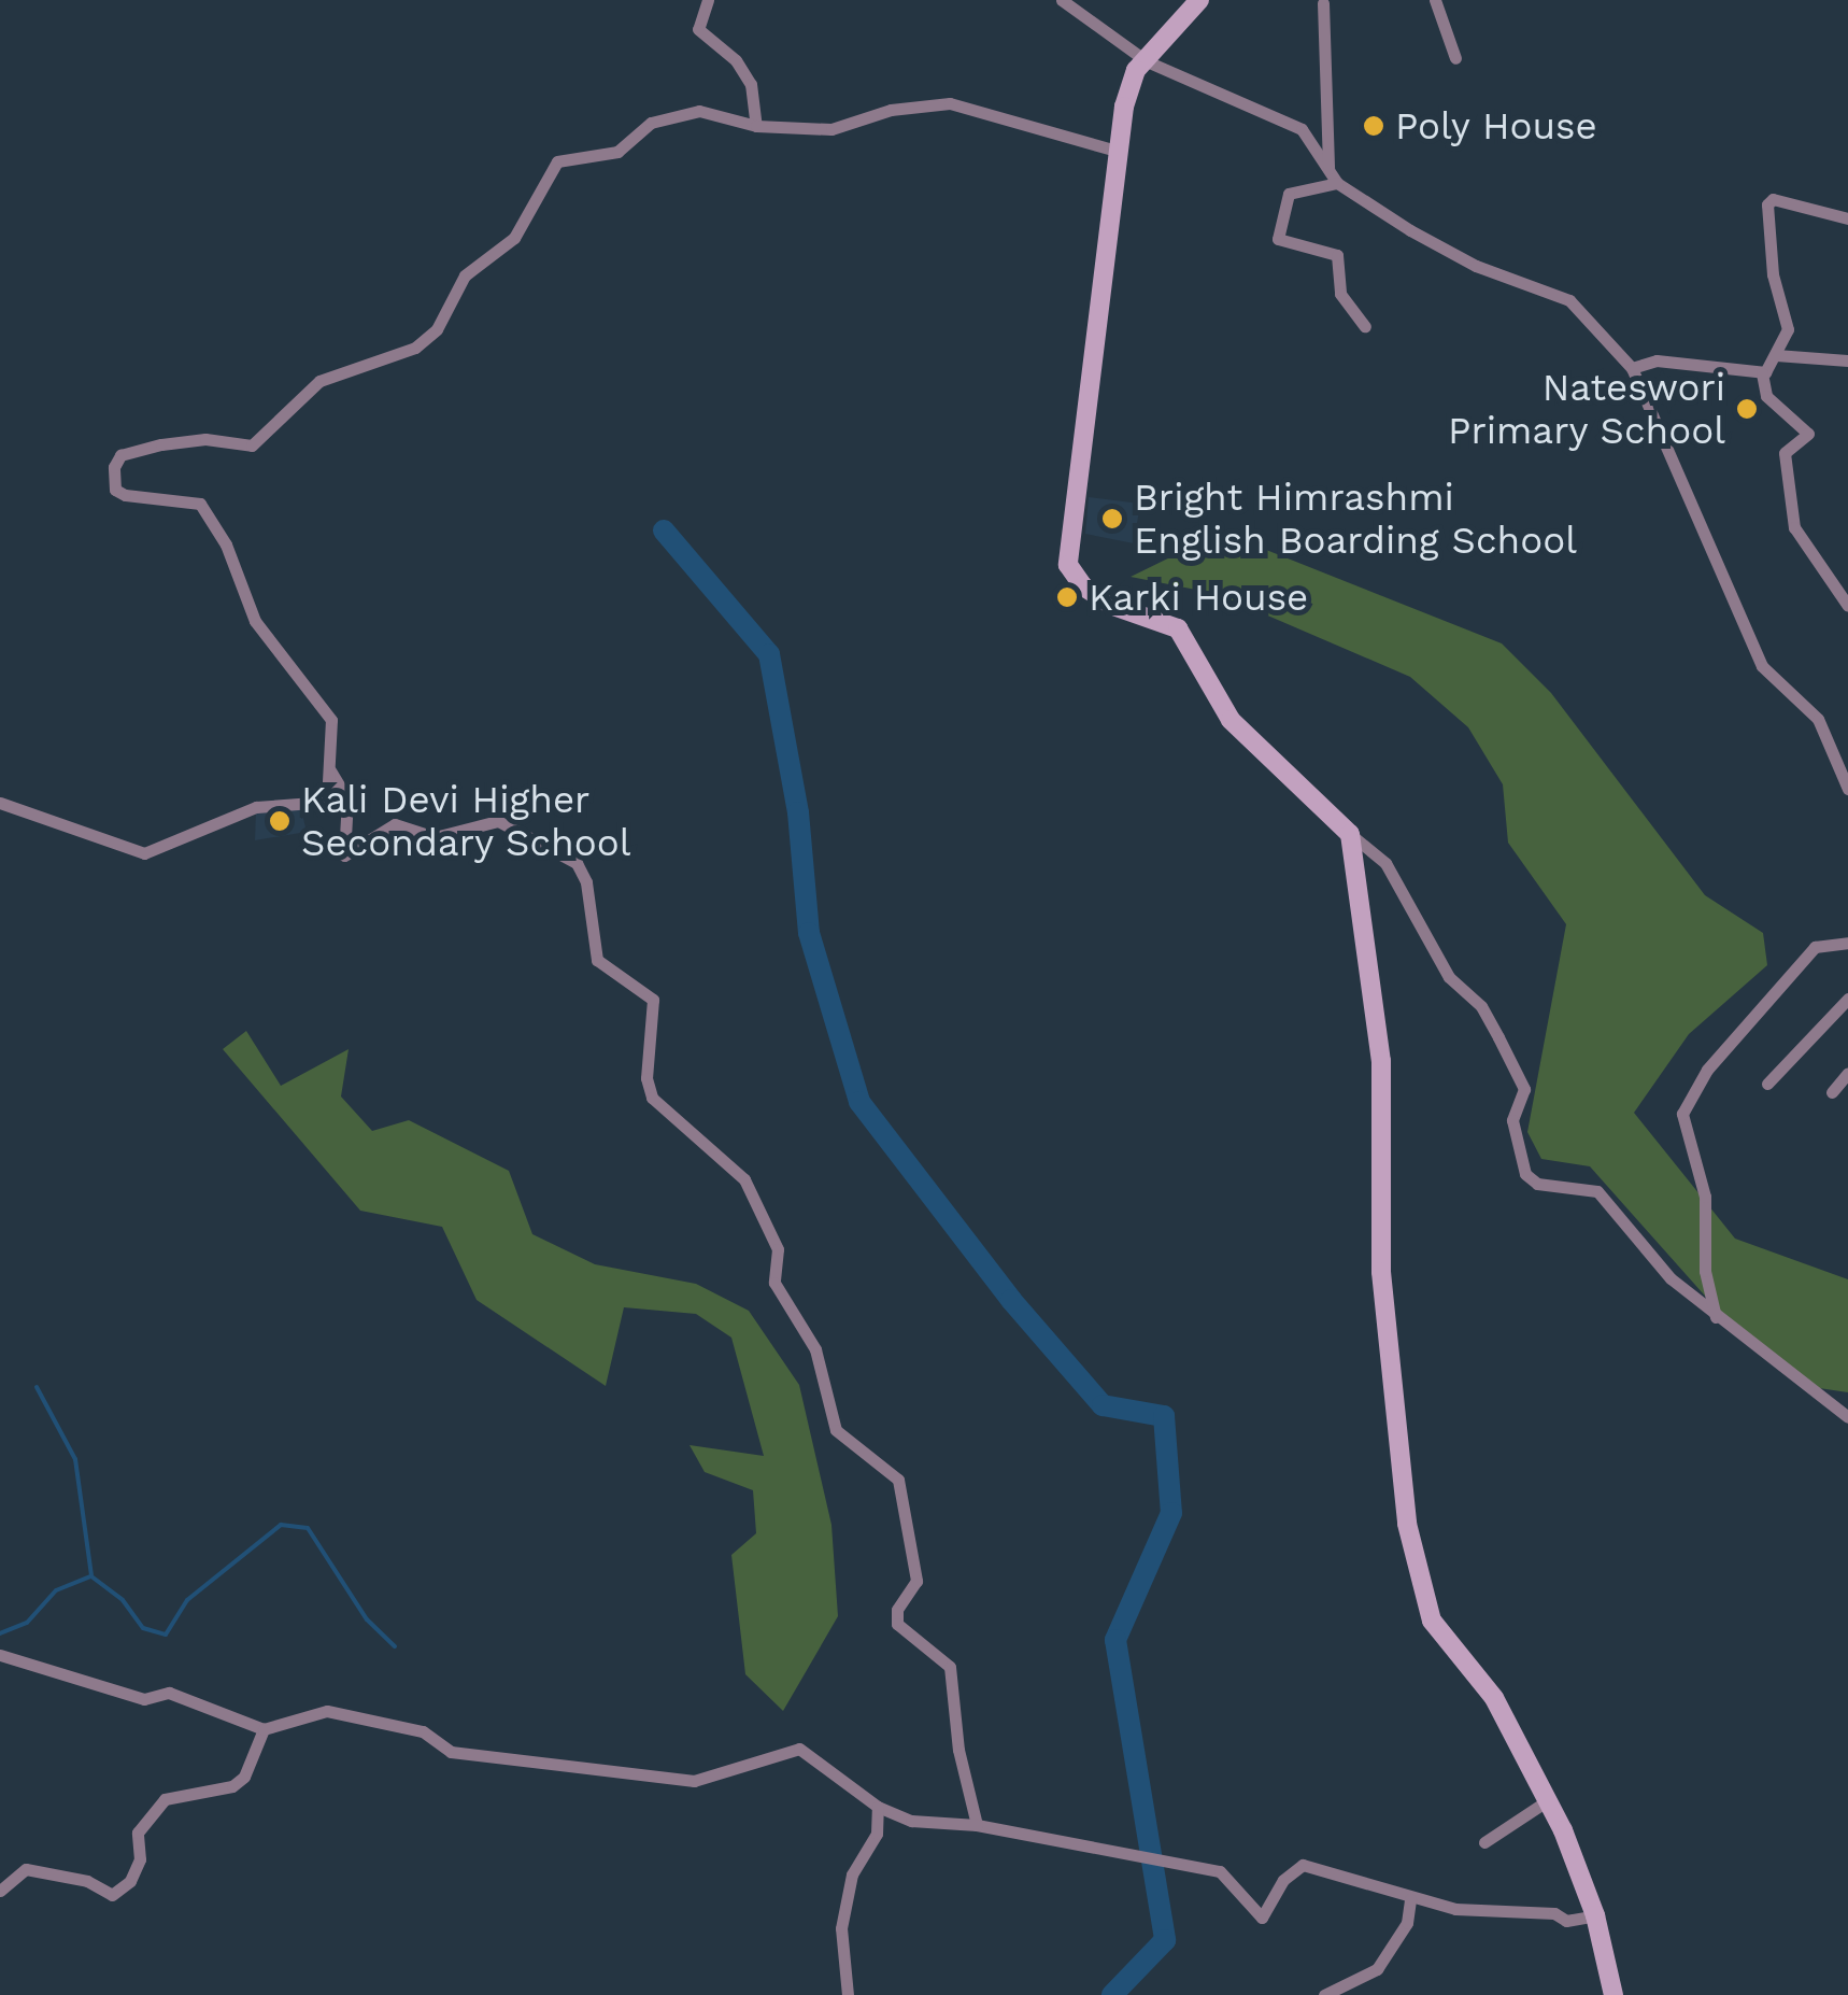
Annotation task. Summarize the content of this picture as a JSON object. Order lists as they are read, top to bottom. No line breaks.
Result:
{"places":["Poly House","Nateswori Primary School","Bright Himrashmi English Boarding School","Karki House","Kali Devi Higher Secondary School"]}
